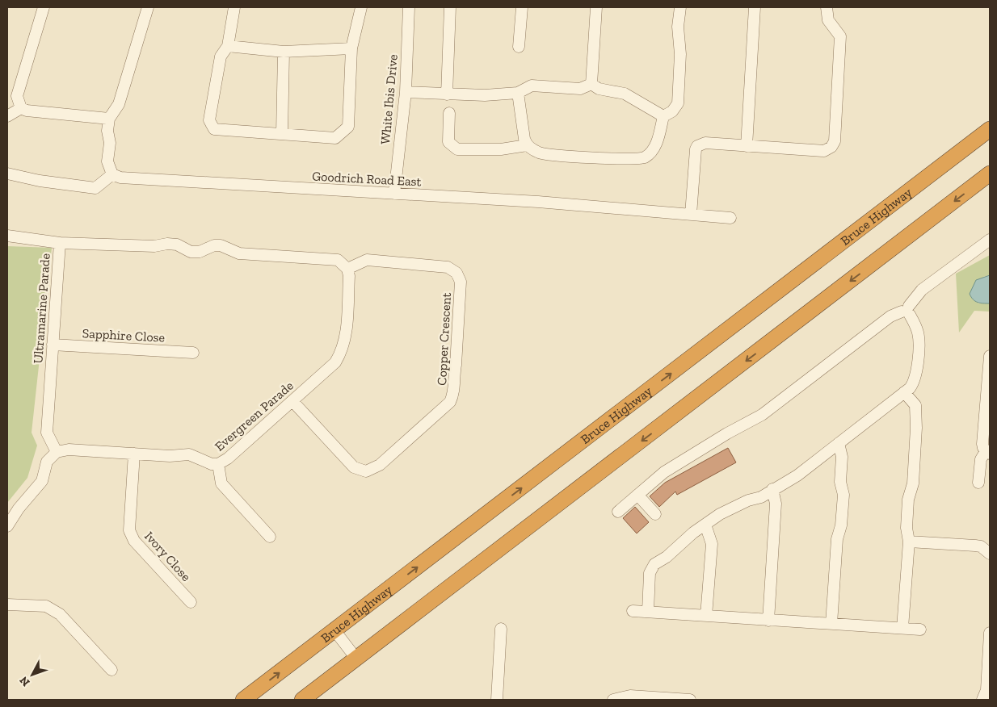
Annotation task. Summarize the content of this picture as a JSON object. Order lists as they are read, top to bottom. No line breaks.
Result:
{"streets":{"highway":["Bruce Highway"],"street":["White Ibis Drive","Goodrich Road East","Ultramarine Parade","Sapphire Close","Copper Crescent","Evergreen Parade","Ivory Close"]},"crossings":[["White Ibis Drive","Goodrich Road East"],["Ultramarine Parade","Sapphire Close"],["Ultramarine Parade","Copper Crescent"],["Ultramarine Parade","Evergreen Parade"],["Copper Crescent","Evergreen Parade"],["Evergreen Parade","Ivory Close"]],"north":"bottom left"}
